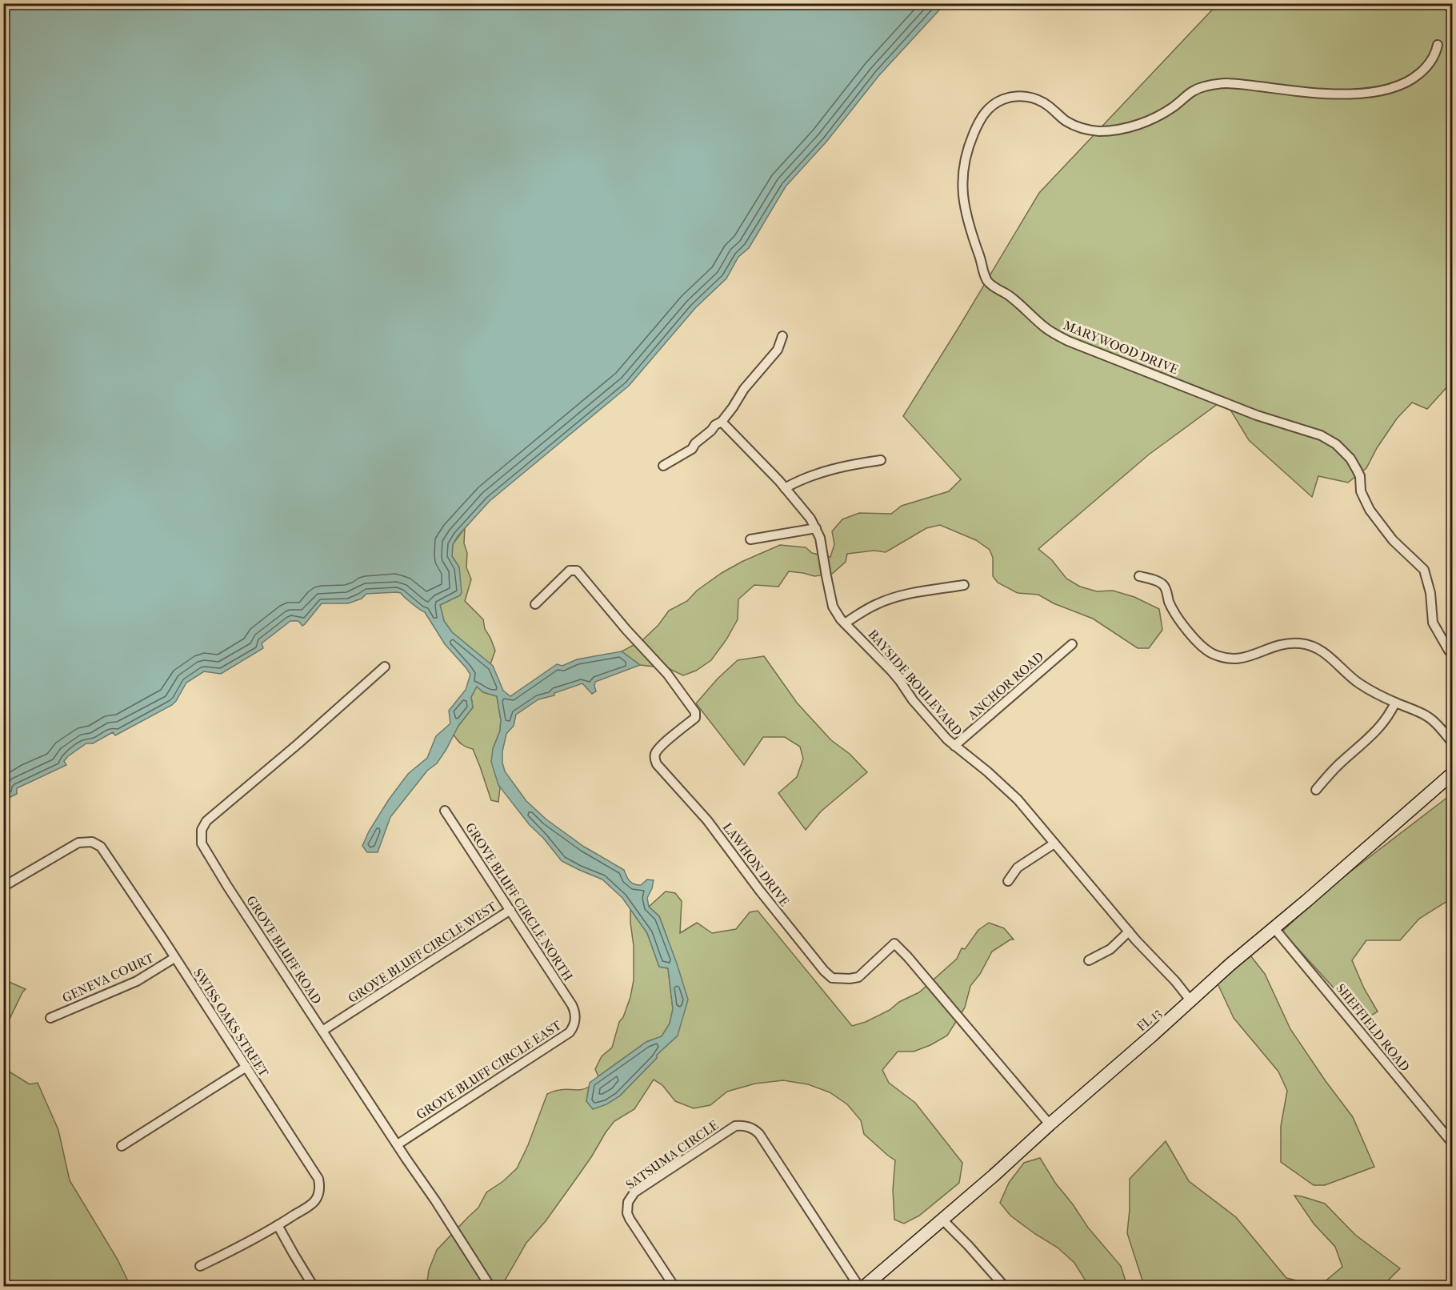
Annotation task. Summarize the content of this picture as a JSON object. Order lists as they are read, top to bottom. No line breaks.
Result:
{"streets":{"main road":["FL 13"],"street":["MARYWOOD DRIVE","BAYSIDE BOULEVARD","ANCHOR ROAD","LAWHON DRIVE","GROVE BLUFF CIRCLE NORTH","GROVE BLUFF ROAD","GROVE BLUFF CIRCLE WEST","GENEVA COURT","SWISS OAKS STREET","SHEFFIELD ROAD","GROVE BLUFF CIRCLE EAST","SATSUMA CIRCLE"]},"crossings":[["BAYSIDE BOULEVARD","ANCHOR ROAD"],["BAYSIDE BOULEVARD","FL 13"],["LAWHON DRIVE","FL 13"],["GROVE BLUFF CIRCLE NORTH","GROVE BLUFF CIRCLE WEST"],["GROVE BLUFF CIRCLE NORTH","GROVE BLUFF CIRCLE EAST"],["GROVE BLUFF ROAD","GROVE BLUFF CIRCLE WEST"],["GROVE BLUFF ROAD","GROVE BLUFF CIRCLE EAST"],["GENEVA COURT","SWISS OAKS STREET"],["FL 13","SHEFFIELD ROAD"]]}
